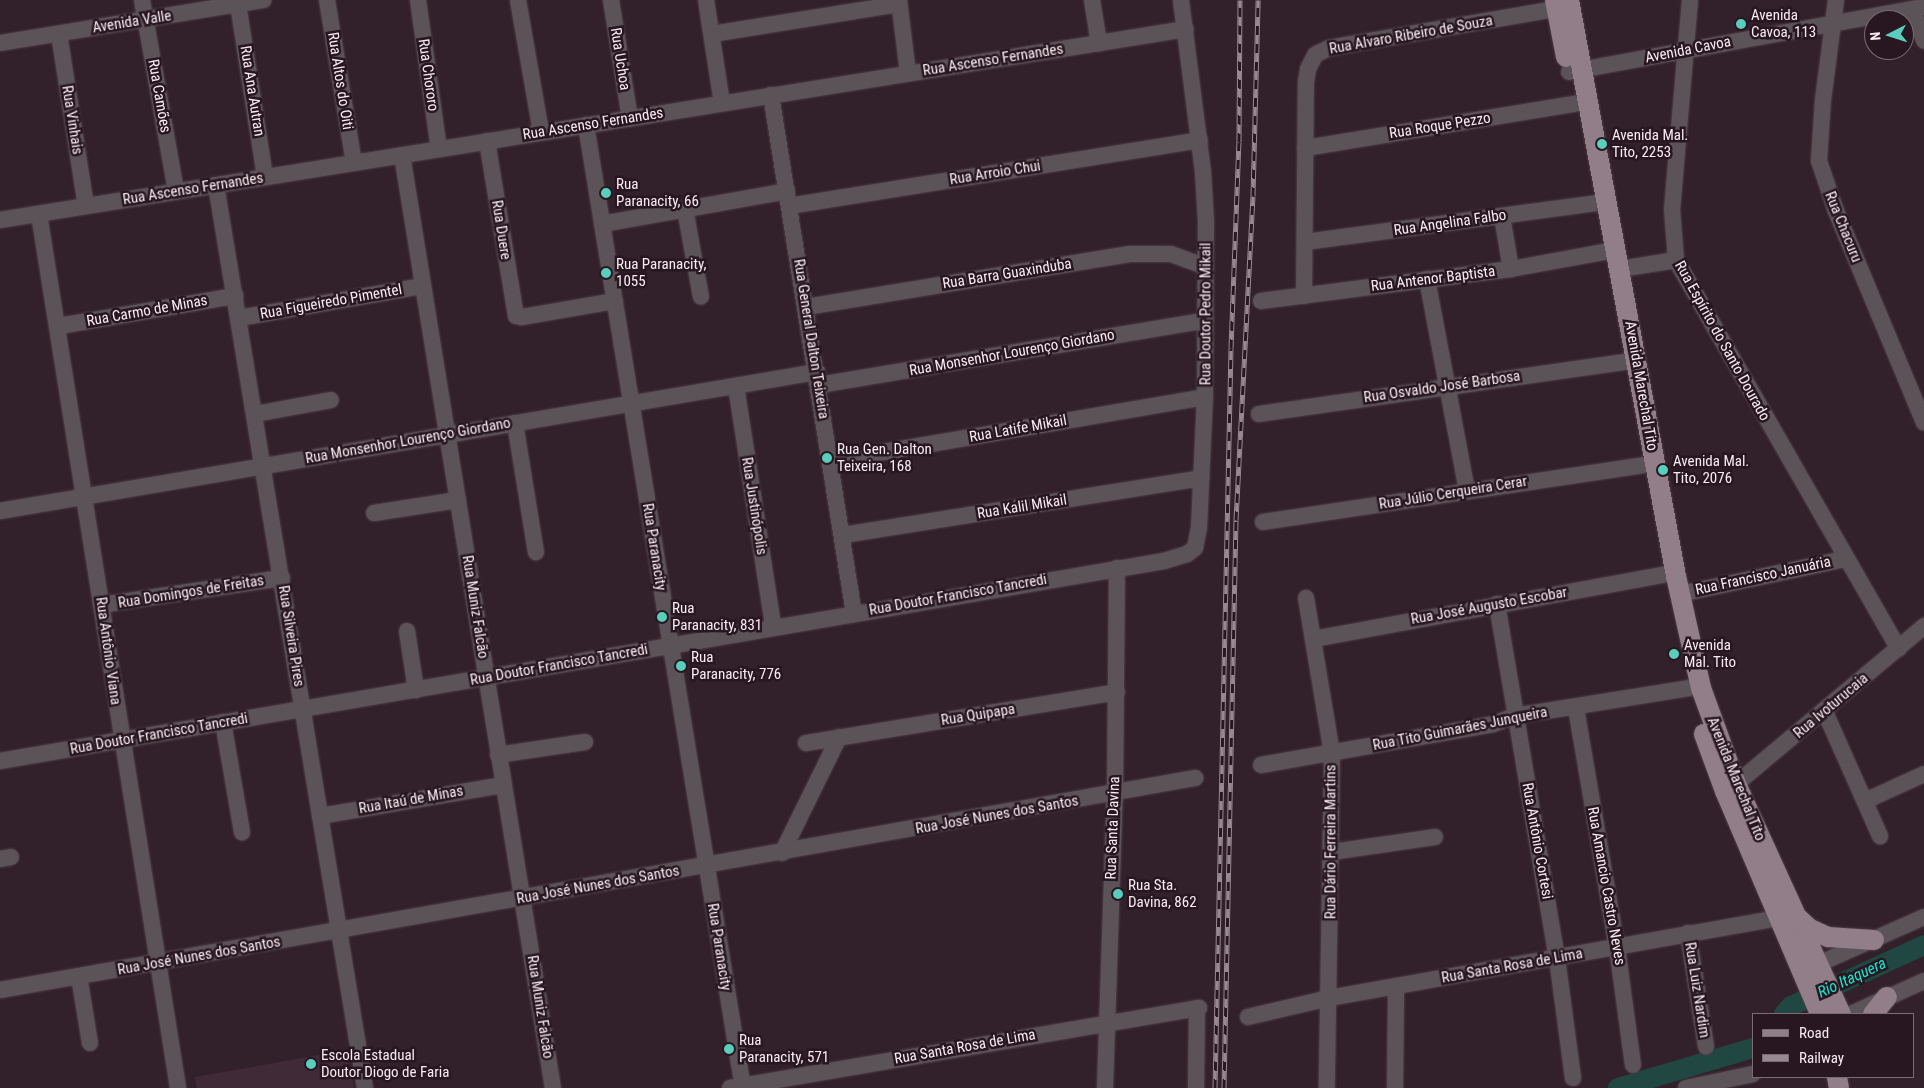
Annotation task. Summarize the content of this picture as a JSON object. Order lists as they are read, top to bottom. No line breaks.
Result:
{"streets":{"main road":["Avenida Marechal Tito"],"street":["Avenida Valle","Rua Alvaro Ribeiro de Souza","Avenida Cavoa","Rua Uchoa","Rua Ascenso Fernandes","Rua Chororo","Rua Altos do Oiti","Rua Ana Autran","Rua Camões","Rua Vinhais","Rua Roque Pezzo","Rua Arroio Chui","Rua Angelina Falbo","Rua Chacuru","Rua Duere","Rua Barra Guaxinduba","Rua Antenor Baptista","Rua Figueiredo Pimentel","Rua Carmo de Minas","Rua Doutor Pedro Mikail","Rua General Dalton Teixeira","Rua Espírito do Santo Dourado","Rua Monsenhor Lourenço Giordano","Rua Osvaldo José Barbosa","Rua Latife Mikail","Rua Júlio Cerqueira Cerar","Rua Justinópolis","Rua Kalil Mikail","Rua Paranacity","Rua Francisco Januária","Rua Domingos de Freitas","Rua Doutor Francisco Tancredi","Rua José Augusto Escobar","Rua Muniz Falcão","Rua Silveira Pires","Rua Antônio Viana","Rua Ivoturucaia","Rua Quipapa","Rua Tito Guimarães Junqueira","Rua Itaú de Minas","Rua José Nunes dos Santos","Rua Santa Davina","Rua Antônio Cortesi","Rua Dário Ferreira Martins","Rua Amancio Castro Neves","Rua Santa Rosa de Lima","Rua Luiz Nardim"]},"crossings":[["Avenida Valle","Rua Ana Autran"],["Avenida Valle","Rua Camões"],["Avenida Valle","Rua Vinhais"],["Rua Alvaro Ribeiro de Souza","Rua Roque Pezzo"],["Rua Alvaro Ribeiro de Souza","Rua Angelina Falbo"],["Rua Alvaro Ribeiro de Souza","Rua Antenor Baptista"],["Rua Alvaro Ribeiro de Souza","Avenida Marechal Tito"],["Avenida Cavoa","Rua Chacuru"],["Avenida Cavoa","Rua Espírito do Santo Dourado"],["Avenida Cavoa","Avenida Marechal Tito"],["Rua Uchoa","Rua Ascenso Fernandes"],["Rua Ascenso Fernandes","Rua Chororo"],["Rua Ascenso Fernandes","Rua Altos do Oiti"],["Rua Ascenso Fernandes","Rua Ana Autran"],["Rua Ascenso Fernandes","Rua Camões"],["Rua Ascenso Fernandes","Rua Vinhais"],["Rua Ascenso Fernandes","Rua Duere"],["Rua Ascenso Fernandes","Rua Doutor Pedro Mikail"],["Rua Ascenso Fernandes","Rua General Dalton Teixeira"],["Rua Ascenso Fernandes","Rua Paranacity"],["Rua Ascenso Fernandes","Rua Muniz Falcão"],["Rua Ascenso Fernandes","Rua Silveira Pires"],["Rua Ascenso Fernandes","Rua Antônio Viana"],["Rua Roque Pezzo","Avenida Marechal Tito"],["Rua Arroio Chui","Rua Doutor Pedro Mikail"],["Rua Arroio Chui","Rua General Dalton Teixeira"],["Rua Arroio Chui","Rua Paranacity"],["Rua Angelina Falbo","Avenida Marechal Tito"],["Rua Duere","Rua Paranacity"],["Rua Barra Guaxinduba","Rua Doutor Pedro Mikail"],["Rua Barra Guaxinduba","Rua General Dalton Teixeira"],["Rua Antenor Baptista","Avenida Marechal Tito"],["Rua Figueiredo Pimentel","Rua Muniz Falcão"],["Rua Figueiredo Pimentel","Rua Silveira Pires"],["Rua Carmo de Minas","Rua Silveira Pires"],["Rua Carmo de Minas","Rua Antônio Viana"],["Rua Doutor Pedro Mikail","Rua Monsenhor Lourenço Giordano"],["Rua Doutor Pedro Mikail","Rua Latife Mikail"],["Rua Doutor Pedro Mikail","Rua Kalil Mikail"],["Rua Doutor Pedro Mikail","Rua Doutor Francisco Tancredi"],["Rua Doutor Pedro Mikail","Rua Santa Davina"],["Rua General Dalton Teixeira","Rua Monsenhor Lourenço Giordano"],["Rua General Dalton Teixeira","Rua Latife Mikail"],["Rua General Dalton Teixeira","Rua Kalil Mikail"],["Rua General Dalton Teixeira","Rua Doutor Francisco Tancredi"],["Rua Espírito do Santo Dourado","Rua Francisco Januária"],["Rua Espírito do Santo Dourado","Rua Ivoturucaia"],["Rua Monsenhor Lourenço Giordano","Rua Justinópolis"],["Rua Monsenhor Lourenço Giordano","Rua Paranacity"],["Rua Monsenhor Lourenço Giordano","Rua Muniz Falcão"],["Rua Monsenhor Lourenço Giordano","Rua Silveira Pires"],["Rua Monsenhor Lourenço Giordano","Rua Antônio Viana"],["Avenida Marechal Tito","Rua Osvaldo José Barbosa"],["Avenida Marechal Tito","Rua Júlio Cerqueira Cerar"],["Avenida Marechal Tito","Rua Francisco Januária"],["Avenida Marechal Tito","Rua José Augusto Escobar"],["Avenida Marechal Tito","Rua Ivoturucaia"],["Avenida Marechal Tito","Rua Tito Guimarães Junqueira"],["Avenida Marechal Tito","Rua Santa Rosa de Lima"],["Rua Justinópolis","Rua Doutor Francisco Tancredi"],["Rua Paranacity","Rua Doutor Francisco Tancredi"],["Rua Paranacity","Rua José Nunes dos Santos"],["Rua Paranacity","Rua Santa Rosa de Lima"],["Rua Domingos de Freitas","Rua Silveira Pires"],["Rua Domingos de Freitas","Rua Antônio Viana"],["Rua Doutor Francisco Tancredi","Rua Muniz Falcão"],["Rua Doutor Francisco Tancredi","Rua Silveira Pires"],["Rua Doutor Francisco Tancredi","Rua Antônio Viana"],["Rua Doutor Francisco Tancredi","Rua Santa Davina"],["Rua José Augusto Escobar","Rua Antônio Cortesi"],["Rua José Augusto Escobar","Rua Dário Ferreira Martins"],["Rua Muniz Falcão","Rua Itaú de Minas"],["Rua Muniz Falcão","Rua José Nunes dos Santos"],["Rua Silveira Pires","Rua Itaú de Minas"],["Rua Silveira Pires","Rua José Nunes dos Santos"],["Rua Antônio Viana","Rua José Nunes dos Santos"],["Rua Quipapa","Rua Santa Davina"],["Rua Tito Guimarães Junqueira","Rua Antônio Cortesi"],["Rua Tito Guimarães Junqueira","Rua Dário Ferreira Martins"],["Rua Tito Guimarães Junqueira","Rua Amancio Castro Neves"],["Rua José Nunes dos Santos","Rua Santa Davina"],["Rua Santa Davina","Rua Santa Rosa de Lima"],["Rua Antônio Cortesi","Rua Santa Rosa de Lima"],["Rua Dário Ferreira Martins","Rua Santa Rosa de Lima"],["Rua Amancio Castro Neves","Rua Santa Rosa de Lima"],["Rua Santa Rosa de Lima","Rua Luiz Nardim"]],"water":["Rio Itaquera"],"places":["Avenida Cavoa, 113","Avenida Mal. Tito, 2253","Rua Paranacity, 66","Rua Paranacity, 1055","Rua Gen. Dalton Teixeira, 168","Avenida Mal. Tito, 2076","Rua Paranacity, 831","Avenida Mal. Tito","Rua Paranacity, 776","Rua Sta. Davina, 862","Rua Paranacity, 571","Escola Estadual Doutor Diogo de Faria"],"legend":["Road","Railway"],"north":"left"}
